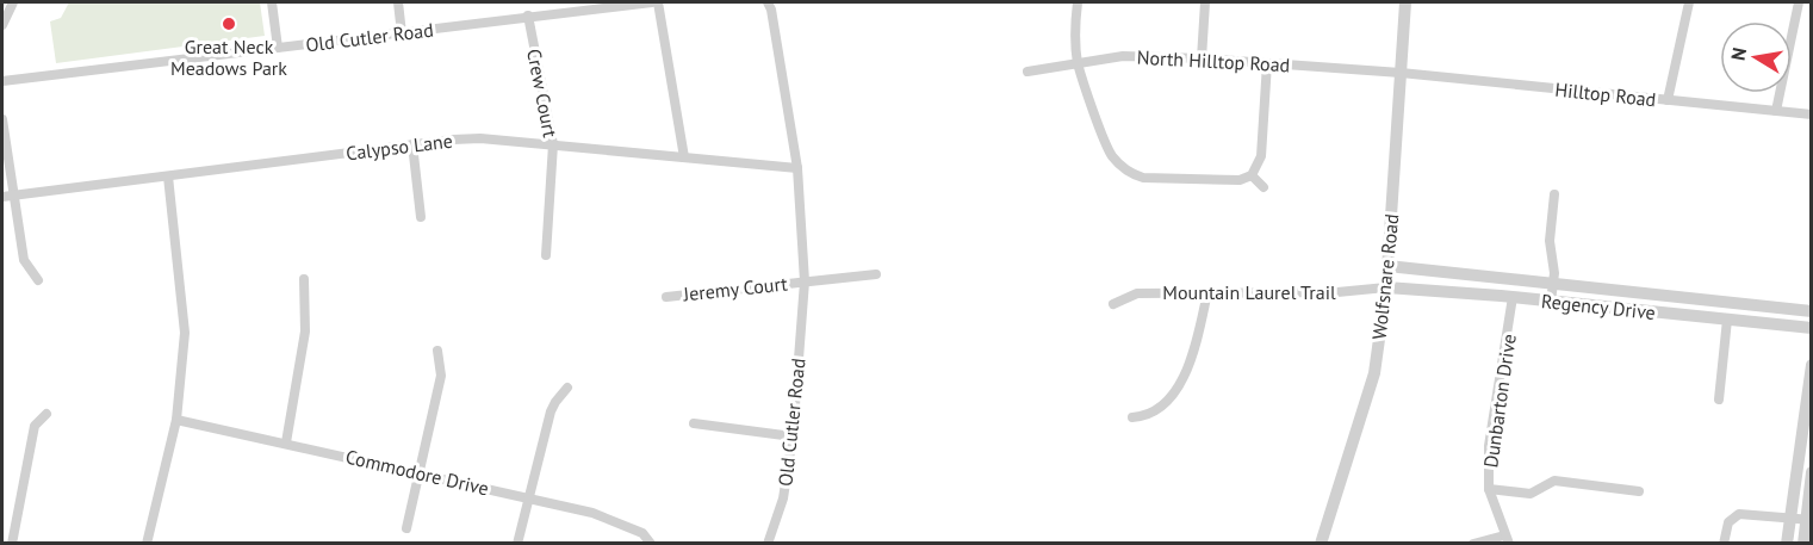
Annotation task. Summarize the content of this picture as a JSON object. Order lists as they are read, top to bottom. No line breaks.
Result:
{"streets":{"street":["Old Cutler Road","North Hilltop Road","Crew Court","Hilltop Road","Calypso Lane","Wolfsnare Road","Jeremy Court","Mountain Laurel Trail","Regency Drive","Dunbarton Drive","Commodore Drive"]},"crossings":[["Old Cutler Road","Crew Court"],["Old Cutler Road","Calypso Lane"],["Old Cutler Road","Jeremy Court"],["North Hilltop Road","Hilltop Road"],["North Hilltop Road","Wolfsnare Road"],["Crew Court","Calypso Lane"],["Hilltop Road","Wolfsnare Road"],["Wolfsnare Road","Mountain Laurel Trail"],["Wolfsnare Road","Regency Drive"],["Mountain Laurel Trail","Regency Drive"],["Regency Drive","Dunbarton Drive"]],"places":["Great Neck Meadows Park"],"north":"left"}
